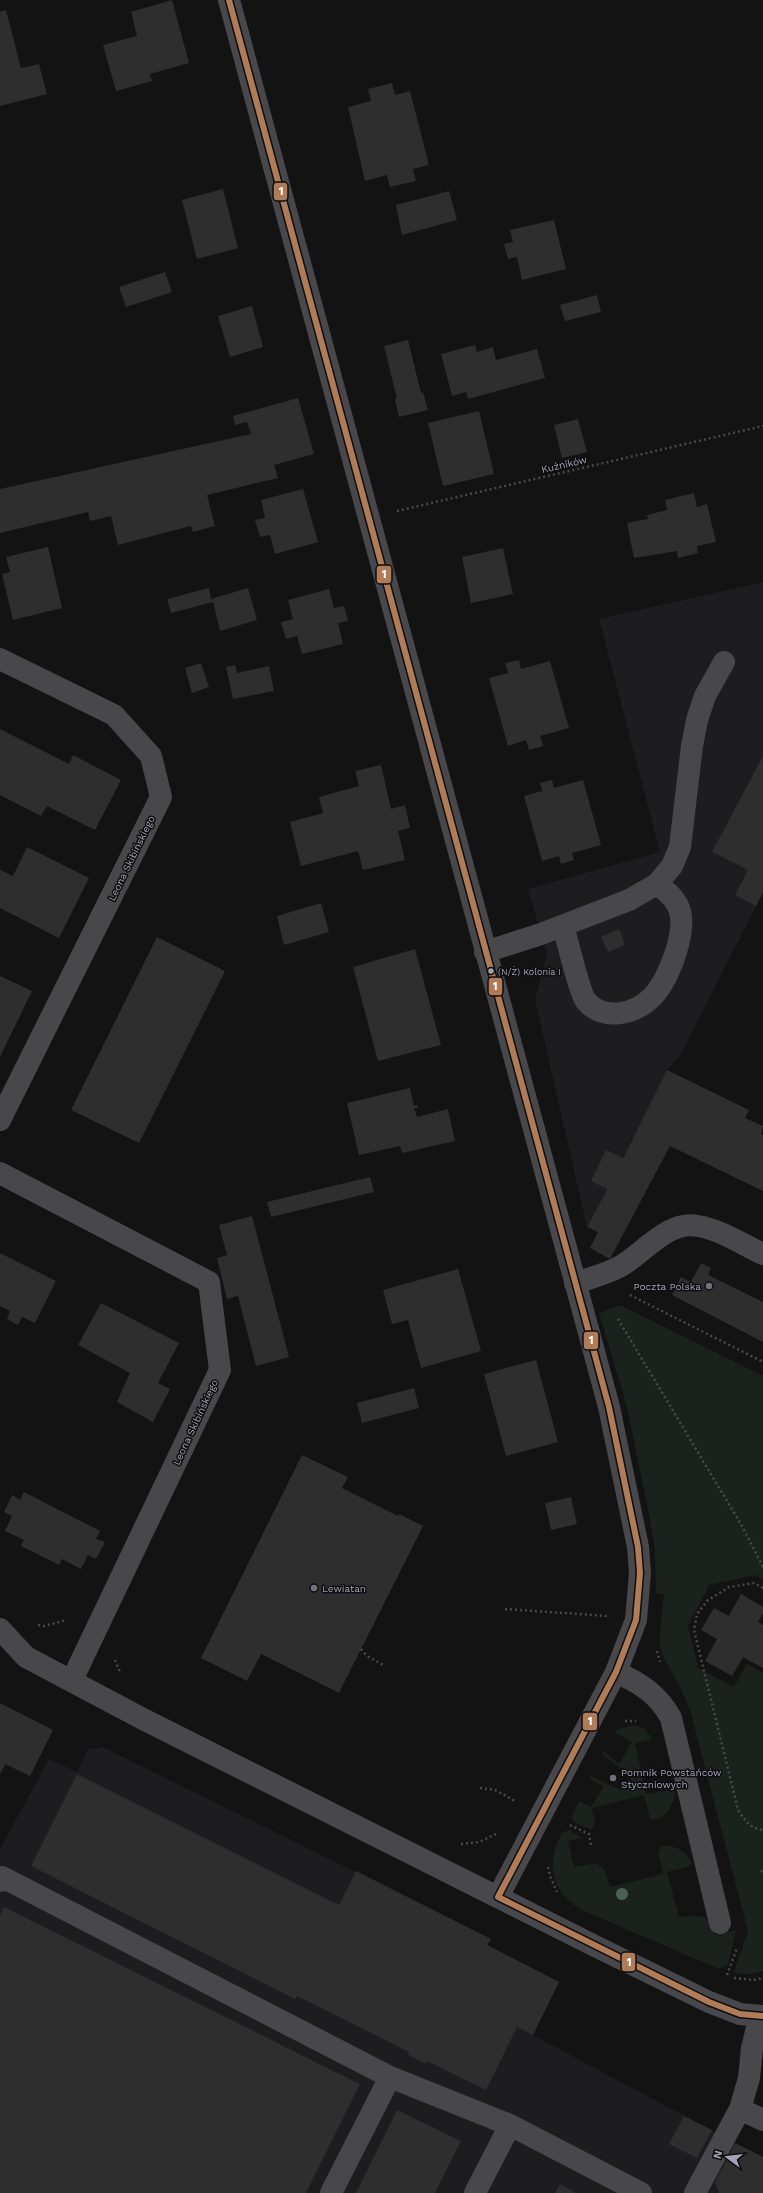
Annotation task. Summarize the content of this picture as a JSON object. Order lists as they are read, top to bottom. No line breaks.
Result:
{"streets":{"street":["Leona Skibińskiego"],"path":["Kuźników"]},"places":["(N/Ż) Kolonia I","Poczta Polska","Lewiatan","Pomnik Powstańców Styczniowych"],"lines":["transit line 1"],"north":"left"}
